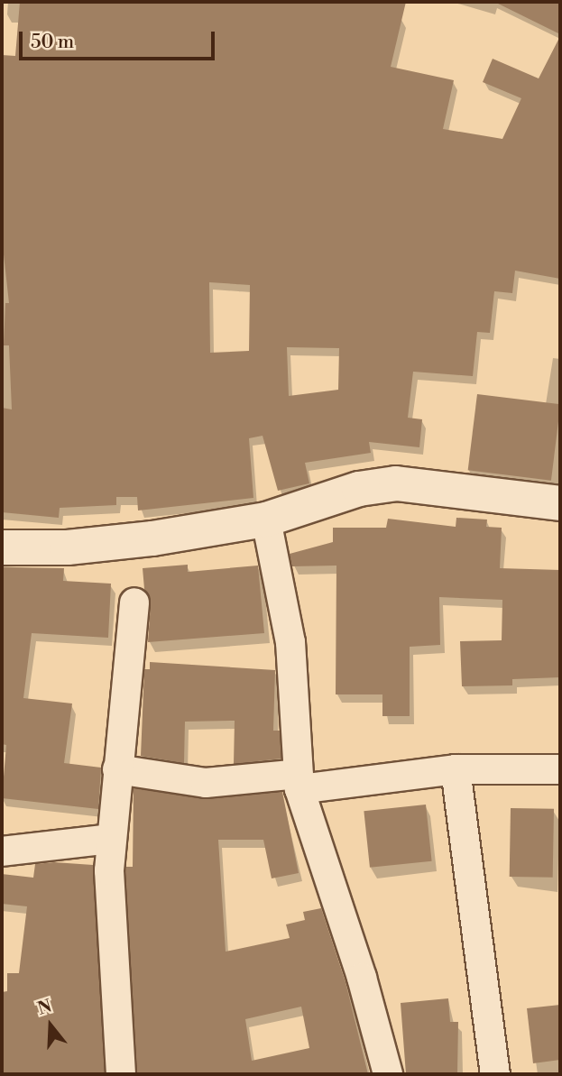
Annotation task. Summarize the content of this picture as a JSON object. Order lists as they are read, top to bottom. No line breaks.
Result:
{"scale_bar":"50 m","north":"top"}
